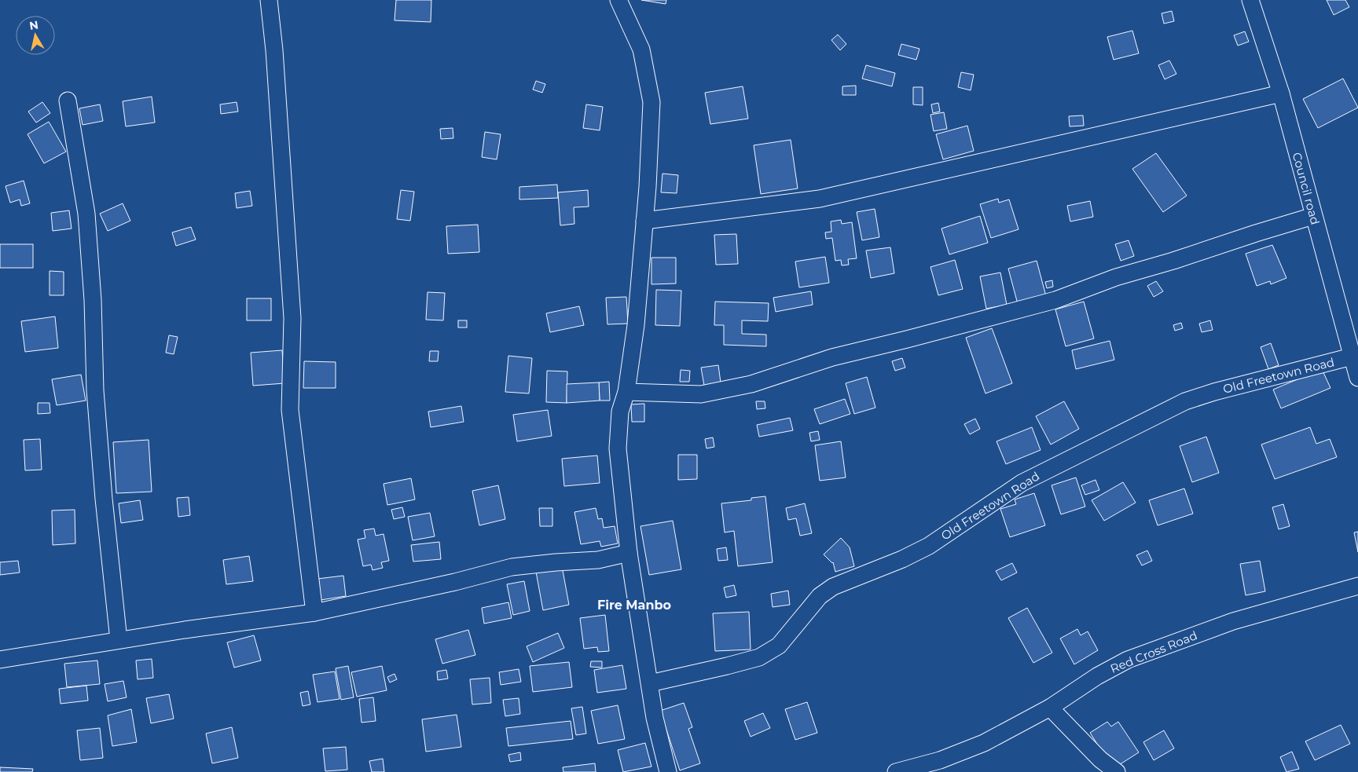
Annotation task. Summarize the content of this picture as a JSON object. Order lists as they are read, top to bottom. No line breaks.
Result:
{"streets":{"street":["Council road","Old Freetown Road","Red Cross Road"]},"crossings":[["Council road","Old Freetown Road"]],"districts":["Fire Manbo"],"north":"top"}
